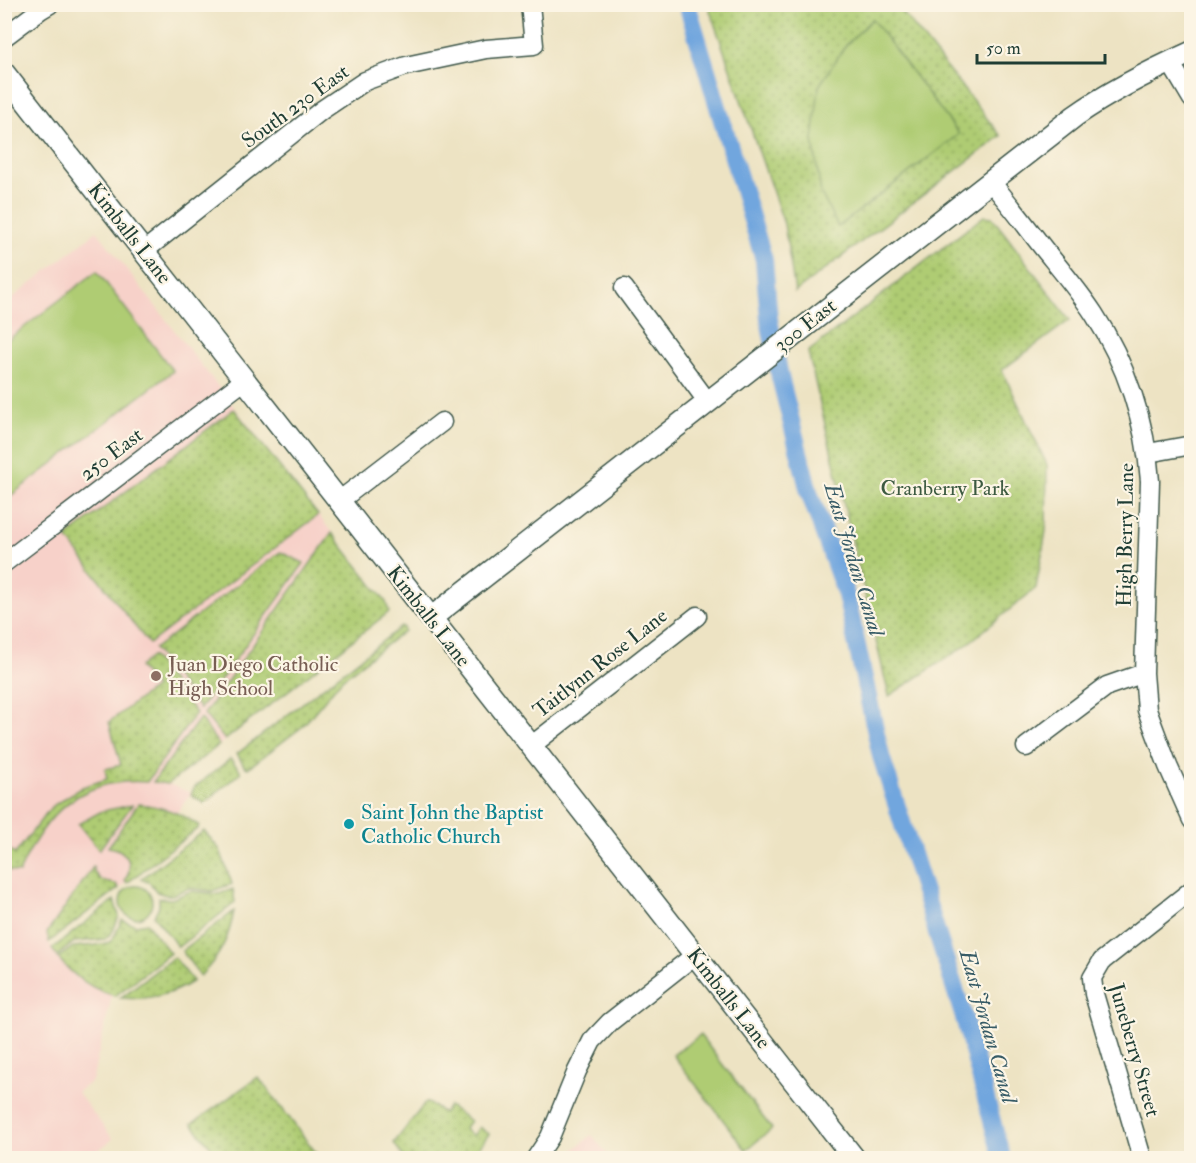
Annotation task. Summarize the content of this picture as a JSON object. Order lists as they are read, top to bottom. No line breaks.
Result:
{"streets":{"street":["South 230 East","Kimballs Lane","300 East","250 East","High Berry Lane","Taitlynn Rose Lane","Juneberry Street"]},"crossings":[["South 230 East","Kimballs Lane"],["Kimballs Lane","300 East"],["Kimballs Lane","250 East"],["Kimballs Lane","Taitlynn Rose Lane"],["300 East","High Berry Lane"]],"water":["East Jordan Canal"],"parks":["Cranberry Park"],"places":["Juan Diego Catholic High School","Saint John the Baptist Catholic Church"],"scale_bar":"50 m"}
